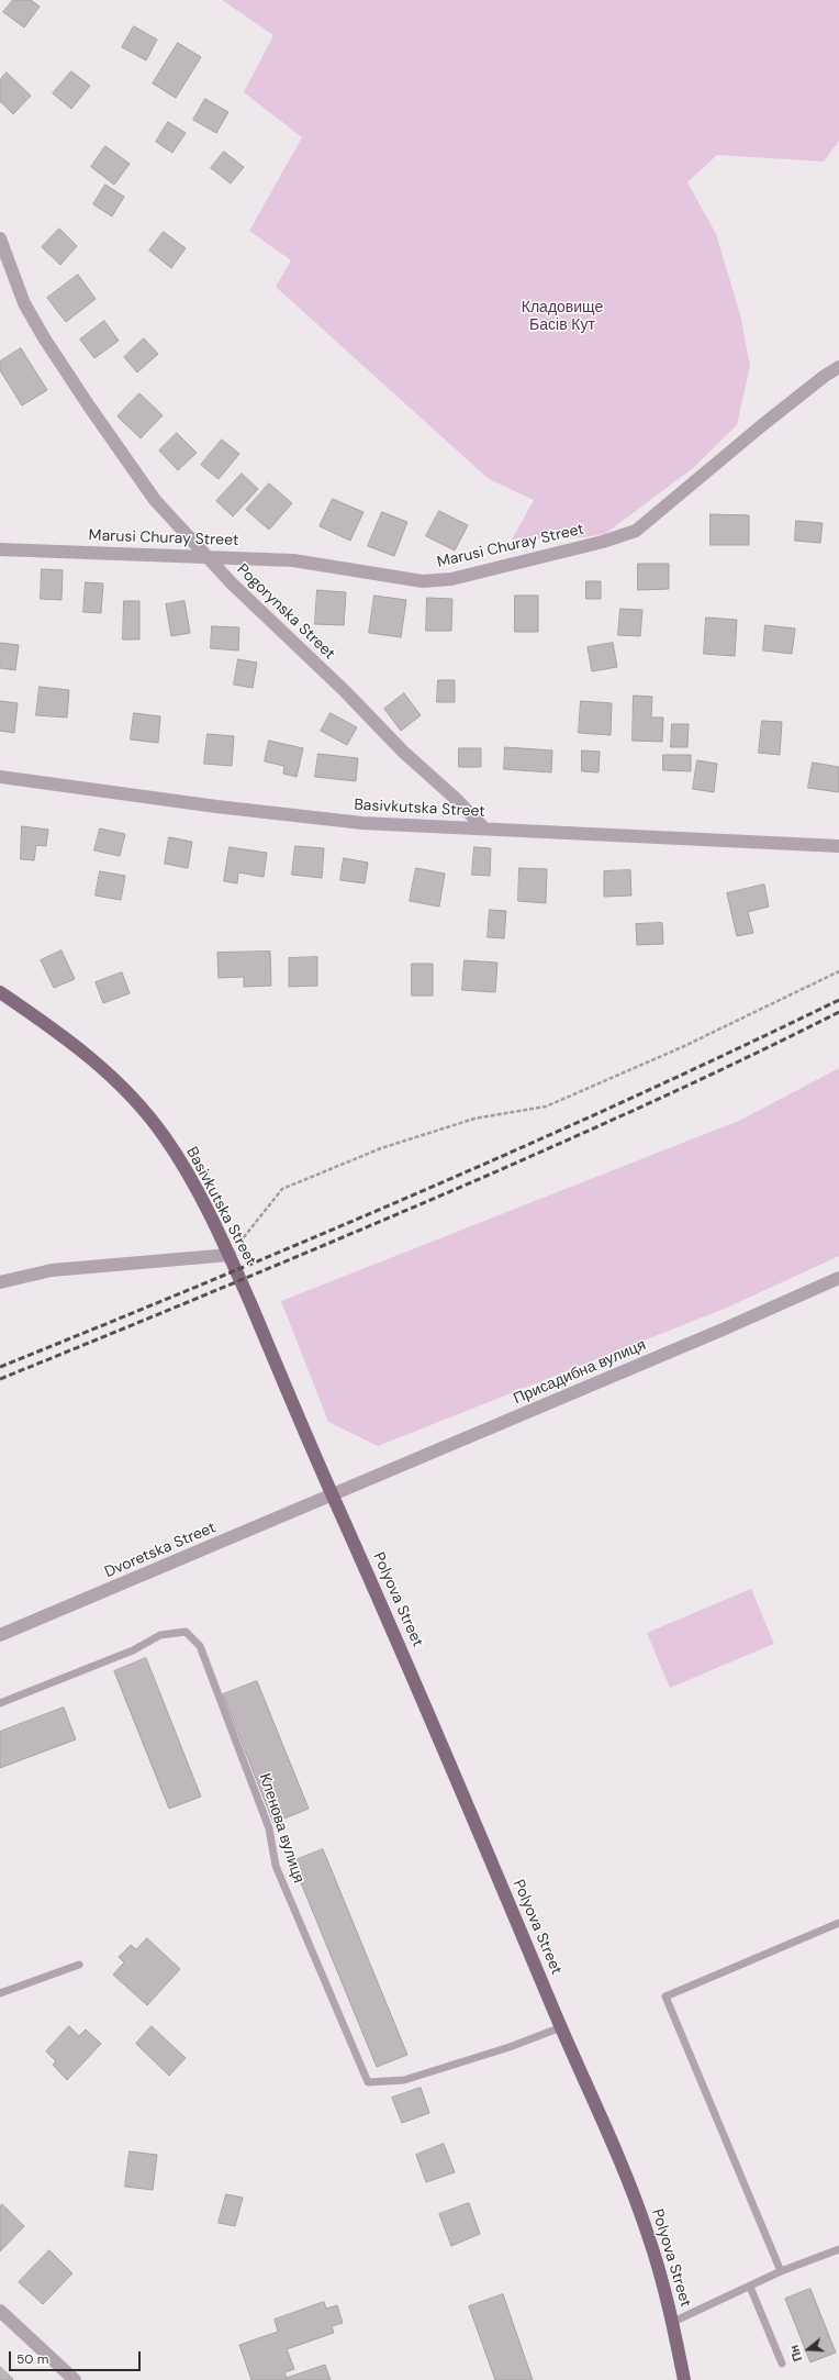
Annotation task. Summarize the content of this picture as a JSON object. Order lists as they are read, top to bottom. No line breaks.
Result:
{"streets":{"main road":["Basivkutska Street","Polyova Street"],"street":["Marusi Churay Street","Pogorynska Street","Присадибна вулиця","Dvoretska Street"],"lane":["Кленова вулиця"]},"crossings":[["Marusi Churay Street","Pogorynska Street"],["Pogorynska Street","Basivkutska Street"],["Basivkutska Street","Присадибна вулиця"],["Basivkutska Street","Dvoretska Street"],["Basivkutska Street","Polyova Street"],["Присадибна вулиця","Dvoretska Street"],["Присадибна вулиця","Polyova Street"],["Dvoretska Street","Polyova Street"],["Polyova Street","Кленова вулиця"]],"parks":["Кладовище Басів Кут"],"scale_bar":"50 m","north":"left"}
